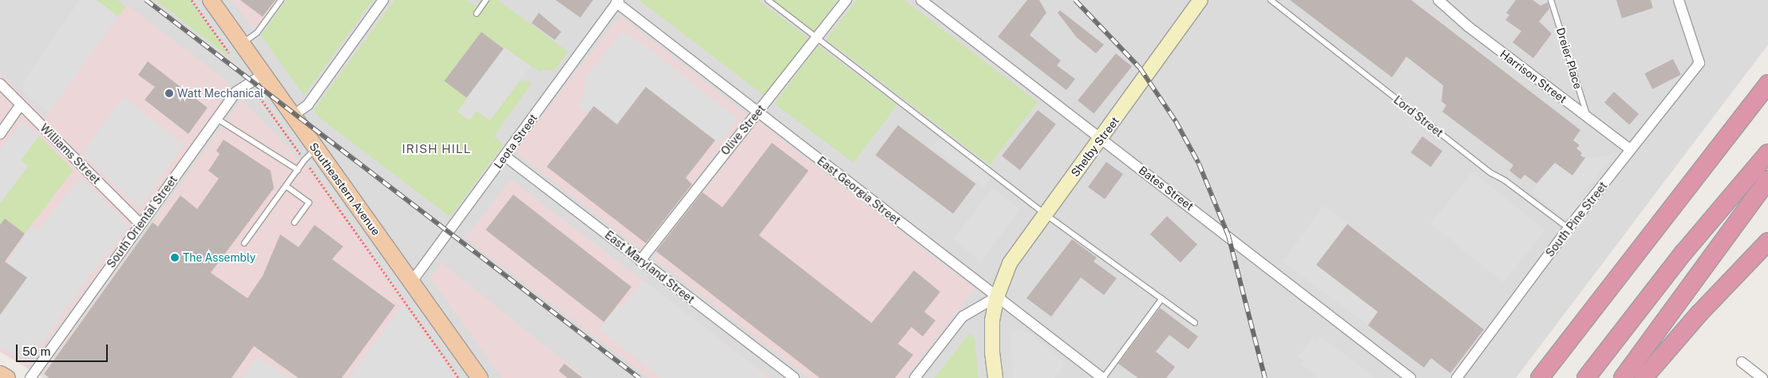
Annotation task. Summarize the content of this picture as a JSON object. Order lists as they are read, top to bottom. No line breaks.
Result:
{"streets":{"main road":["Shelby Street","Southeastern Avenue"],"street":["Harrison Street","Olive Street","Leota Street","Williams Street","Bates Street","East Georgia Street","South Pine Street","South Oriental Street","East Maryland Street"],"lane":["Dreier Place","Lord Street"]},"crossings":[["Dreier Place","Harrison Street"],["Harrison Street","South Pine Street"],["Lord Street","South Pine Street"],["Olive Street","East Georgia Street"],["Olive Street","East Maryland Street"],["Leota Street","Southeastern Avenue"],["Leota Street","East Georgia Street"],["Leota Street","East Maryland Street"],["Shelby Street","Bates Street"],["Shelby Street","East Georgia Street"],["Williams Street","South Oriental Street"],["Southeastern Avenue","South Oriental Street"]],"districts":["IRISH HILL"],"places":["Watt Mechanical","The Assembly"],"scale_bar":"50 m"}
